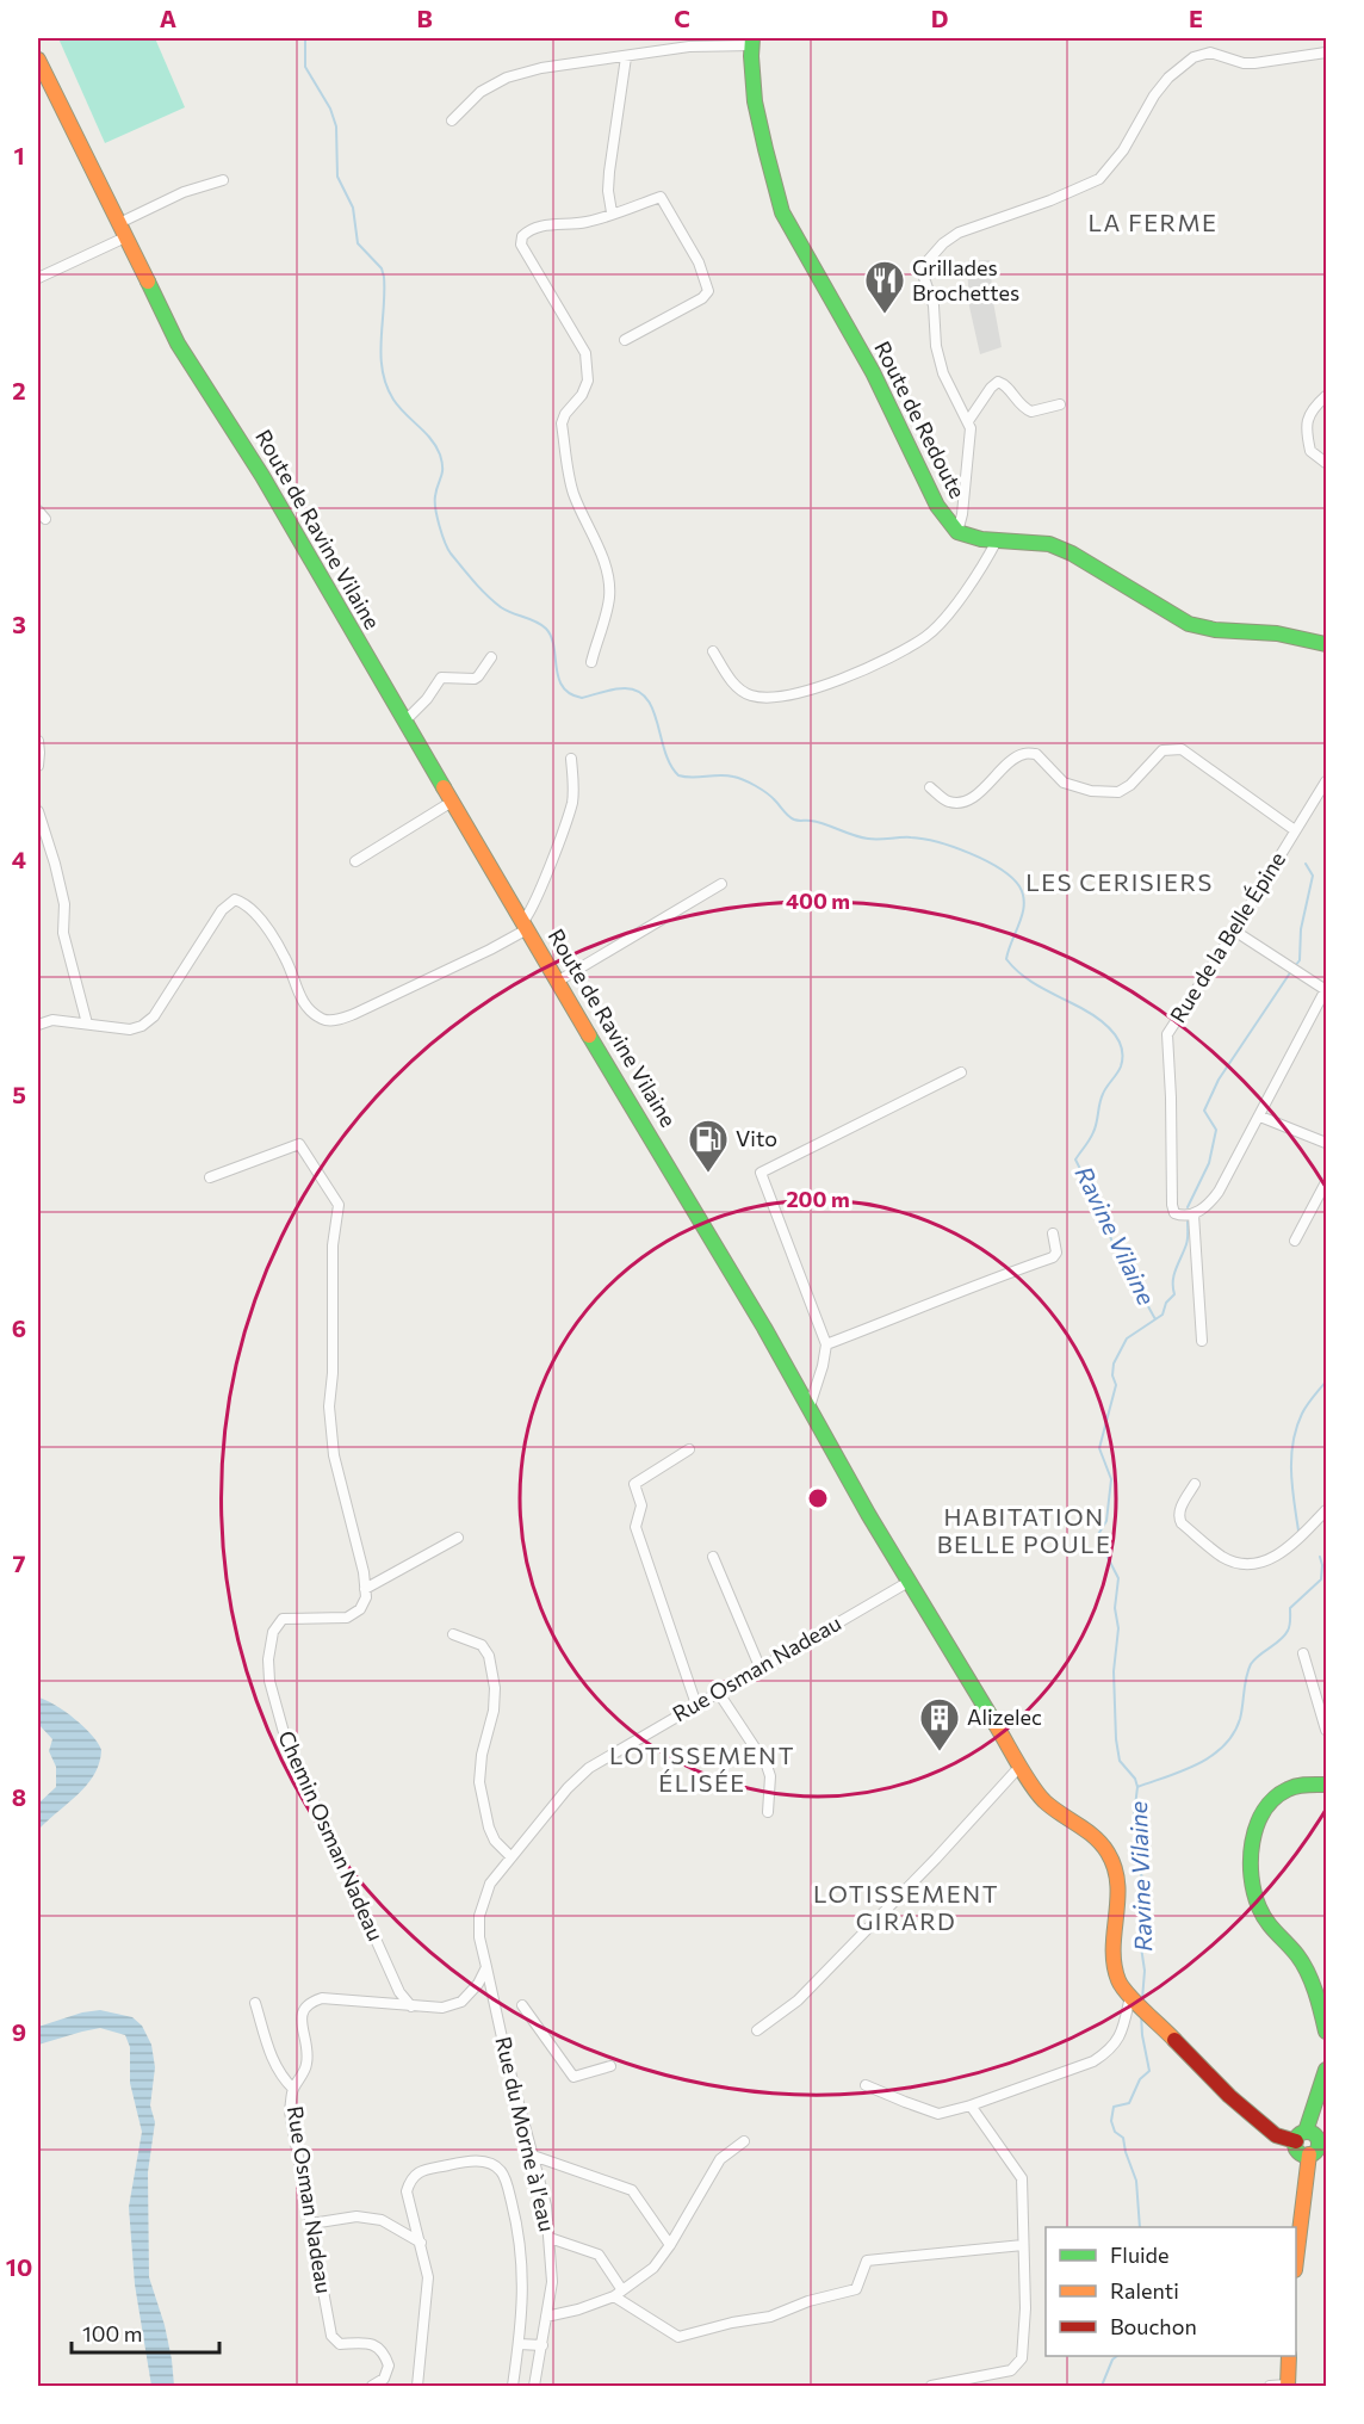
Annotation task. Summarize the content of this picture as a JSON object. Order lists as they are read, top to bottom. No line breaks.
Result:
{"streets":{"main road":["Route de Redoute","Route de Ravine Vilaine"],"street":["Rue de la Belle Épine","Rue Osman Nadeau","Chemin Osman Nadeau","Rue du Morne à l'eau"]},"crossings":[["Route de Ravine Vilaine","Rue Osman Nadeau"],["Rue Osman Nadeau","Chemin Osman Nadeau"],["Rue Osman Nadeau","Rue du Morne à l'eau"]],"districts":["LA FERME","LES CERISIERS","HABITATION BELLE POULE","LOTISSEMENT ÉLISÉE","LOTISSEMENT GIRARD"],"water":["Ravine Vilaine"],"places":{"restaurant":["Grillades Brochettes"],"fuel station":["Vito"],"building":["Alizelec"]},"legend":["Fluide","Ralenti","Bouchon"],"scale_bar":"100 m","grid":{"columns":["A","B","C","D","E"],"rows":["1","2","3","4","5","6","7","8","9","10"]},"rings":["400 m","200 m"]}
